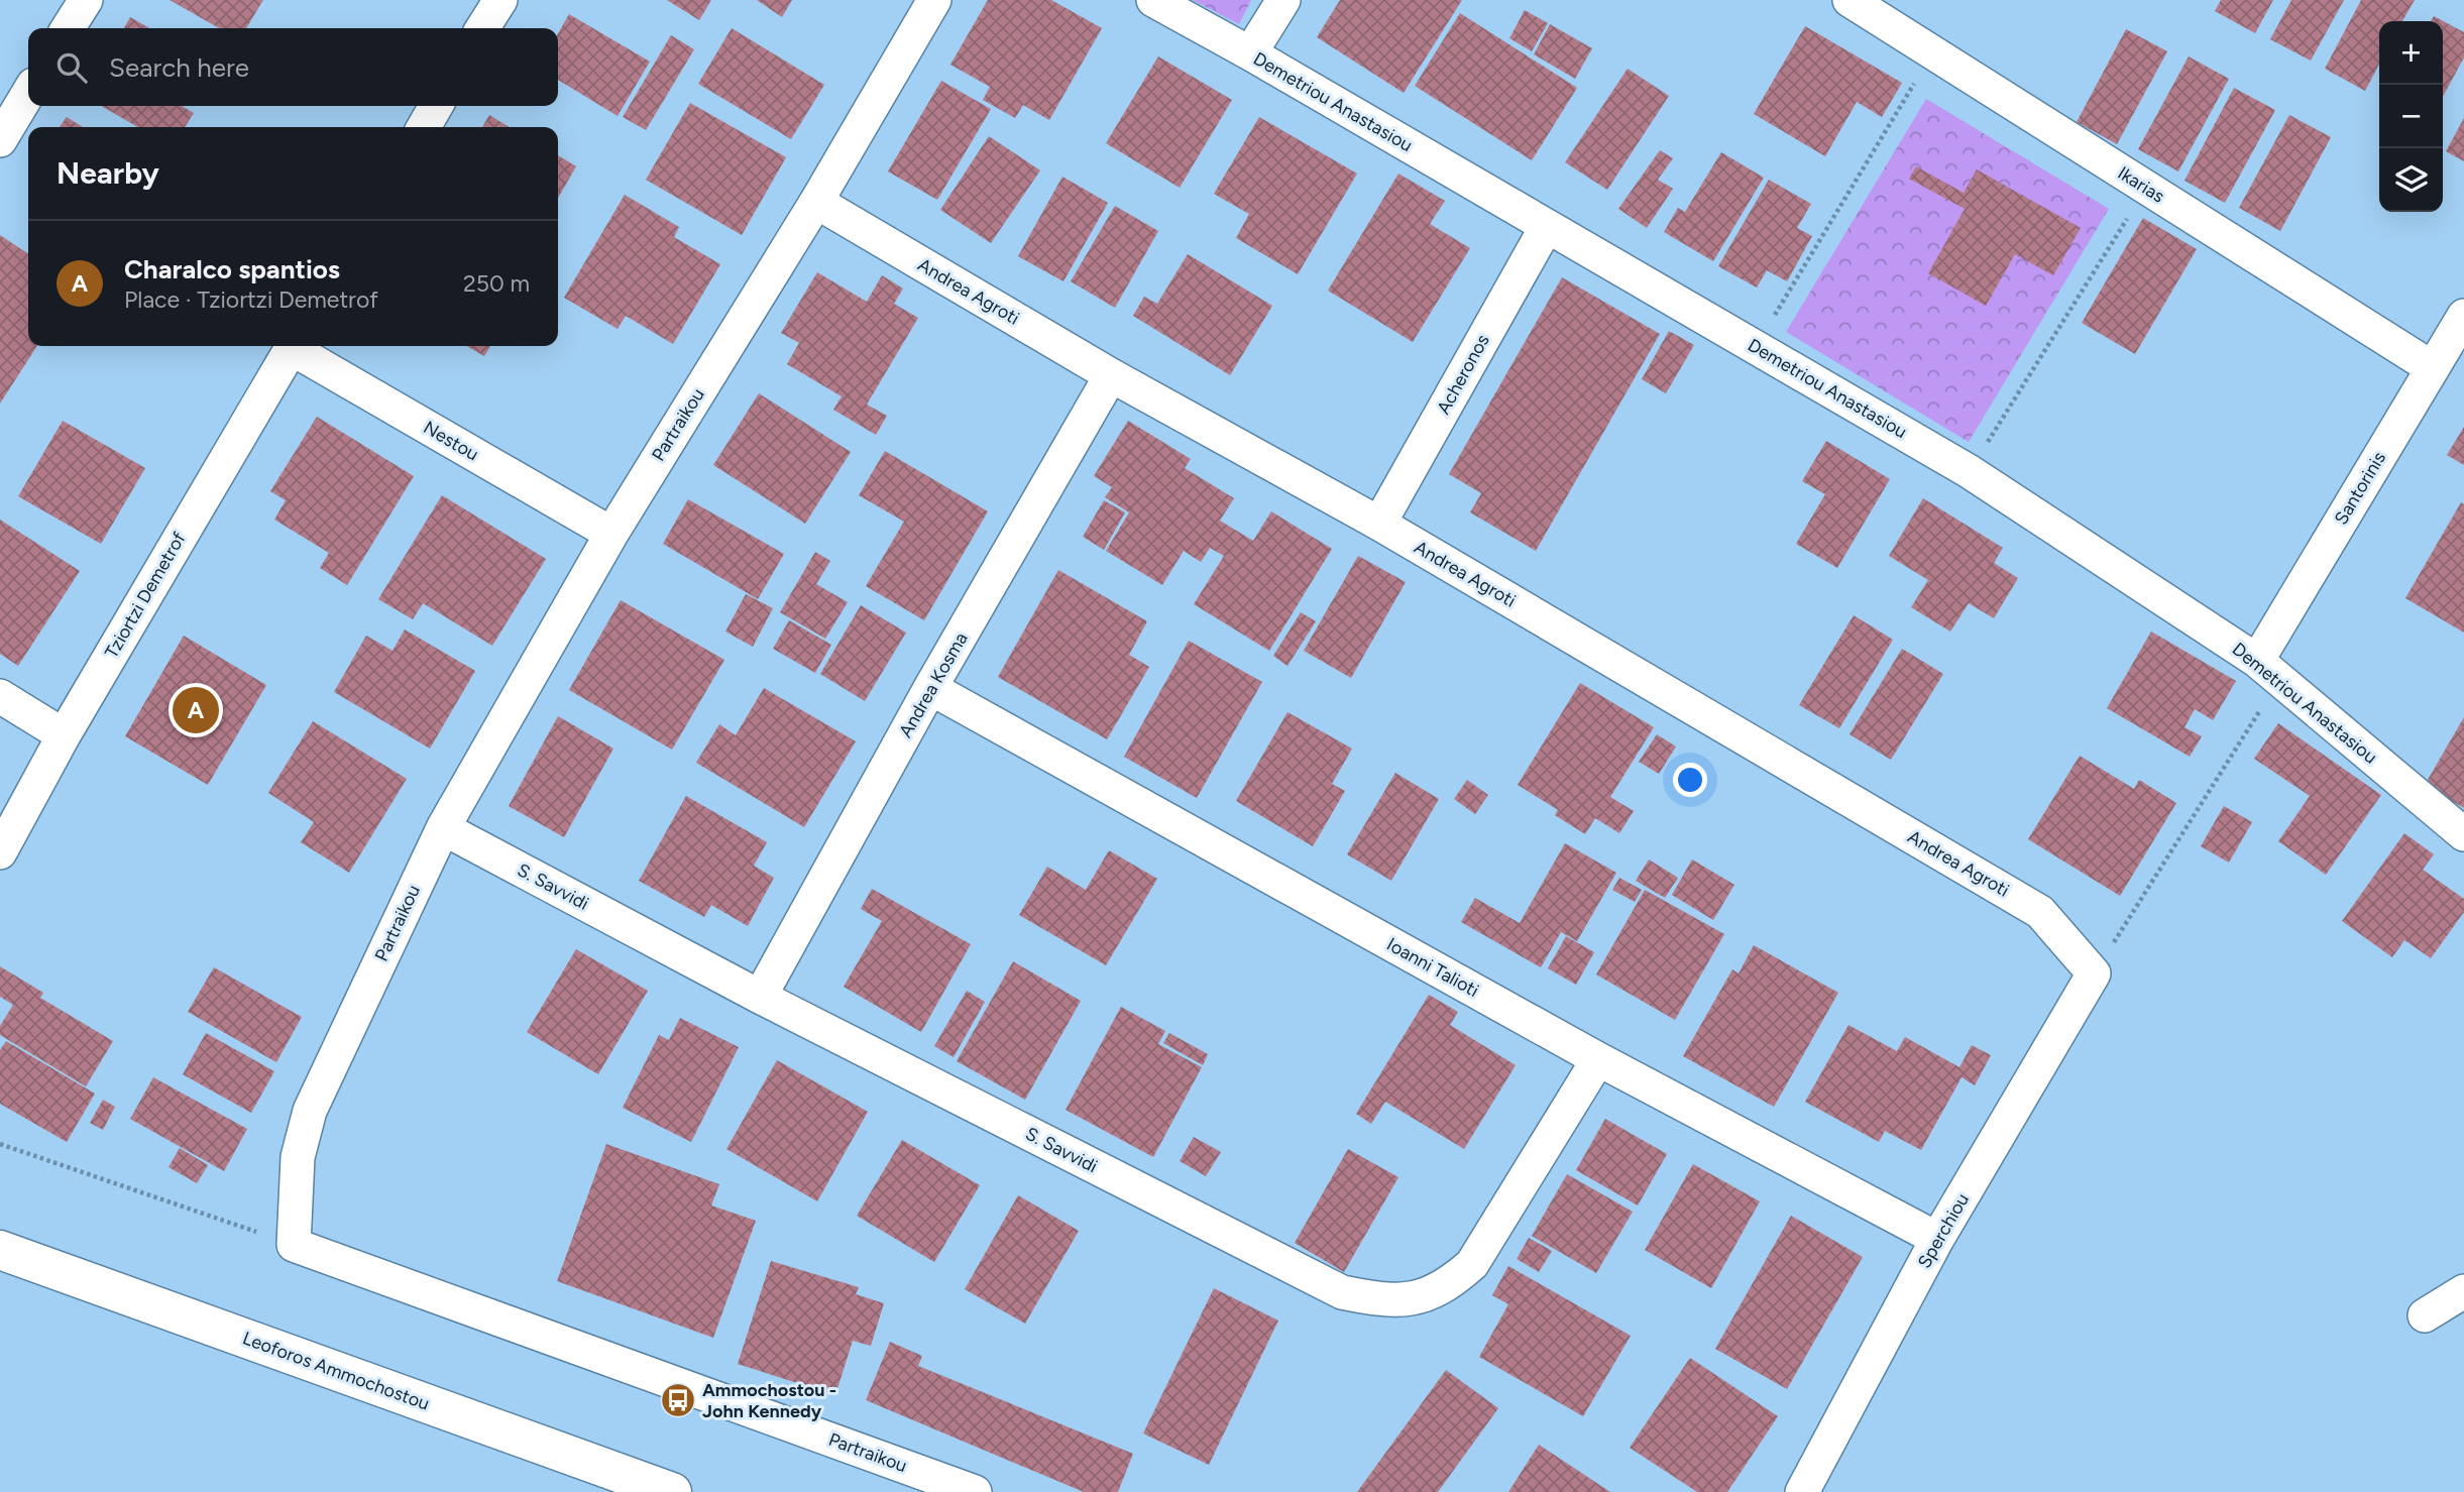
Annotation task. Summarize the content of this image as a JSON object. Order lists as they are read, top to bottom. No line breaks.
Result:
{"streets":{"main road":["Leoforos Ammochostou"],"street":["Demetriou Anastasiou","Ikarias","Andrea Agroti","Acheronos","Partraikou","Nestou","Santorinis","Tziortzi Demetrof","Andrea Kosma","S. Savvidi","Ioanni Talioti","Sperchiou"]},"crossings":[["Demetriou Anastasiou","Acheronos"],["Demetriou Anastasiou","Santorinis"],["Ikarias","Santorinis"],["Andrea Agroti","Acheronos"],["Andrea Agroti","Partraikou"],["Andrea Agroti","Andrea Kosma"],["Andrea Agroti","Sperchiou"],["Partraikou","Nestou"],["Partraikou","S. Savvidi"],["Andrea Kosma","S. Savvidi"],["Andrea Kosma","Ioanni Talioti"],["S. Savvidi","Ioanni Talioti"],["Ioanni Talioti","Sperchiou"]],"places":{"bus stop":["Ammochostou - John Kennedy"]},"page":{"map_buttons":["+","−"],"search":"Search here","heading":"Nearby","list":[{"mark":"A","name":"Charalco spantios","note":"Place · Tziortzi Demetrof","value":"250 m"}],"pins":"A"}}
